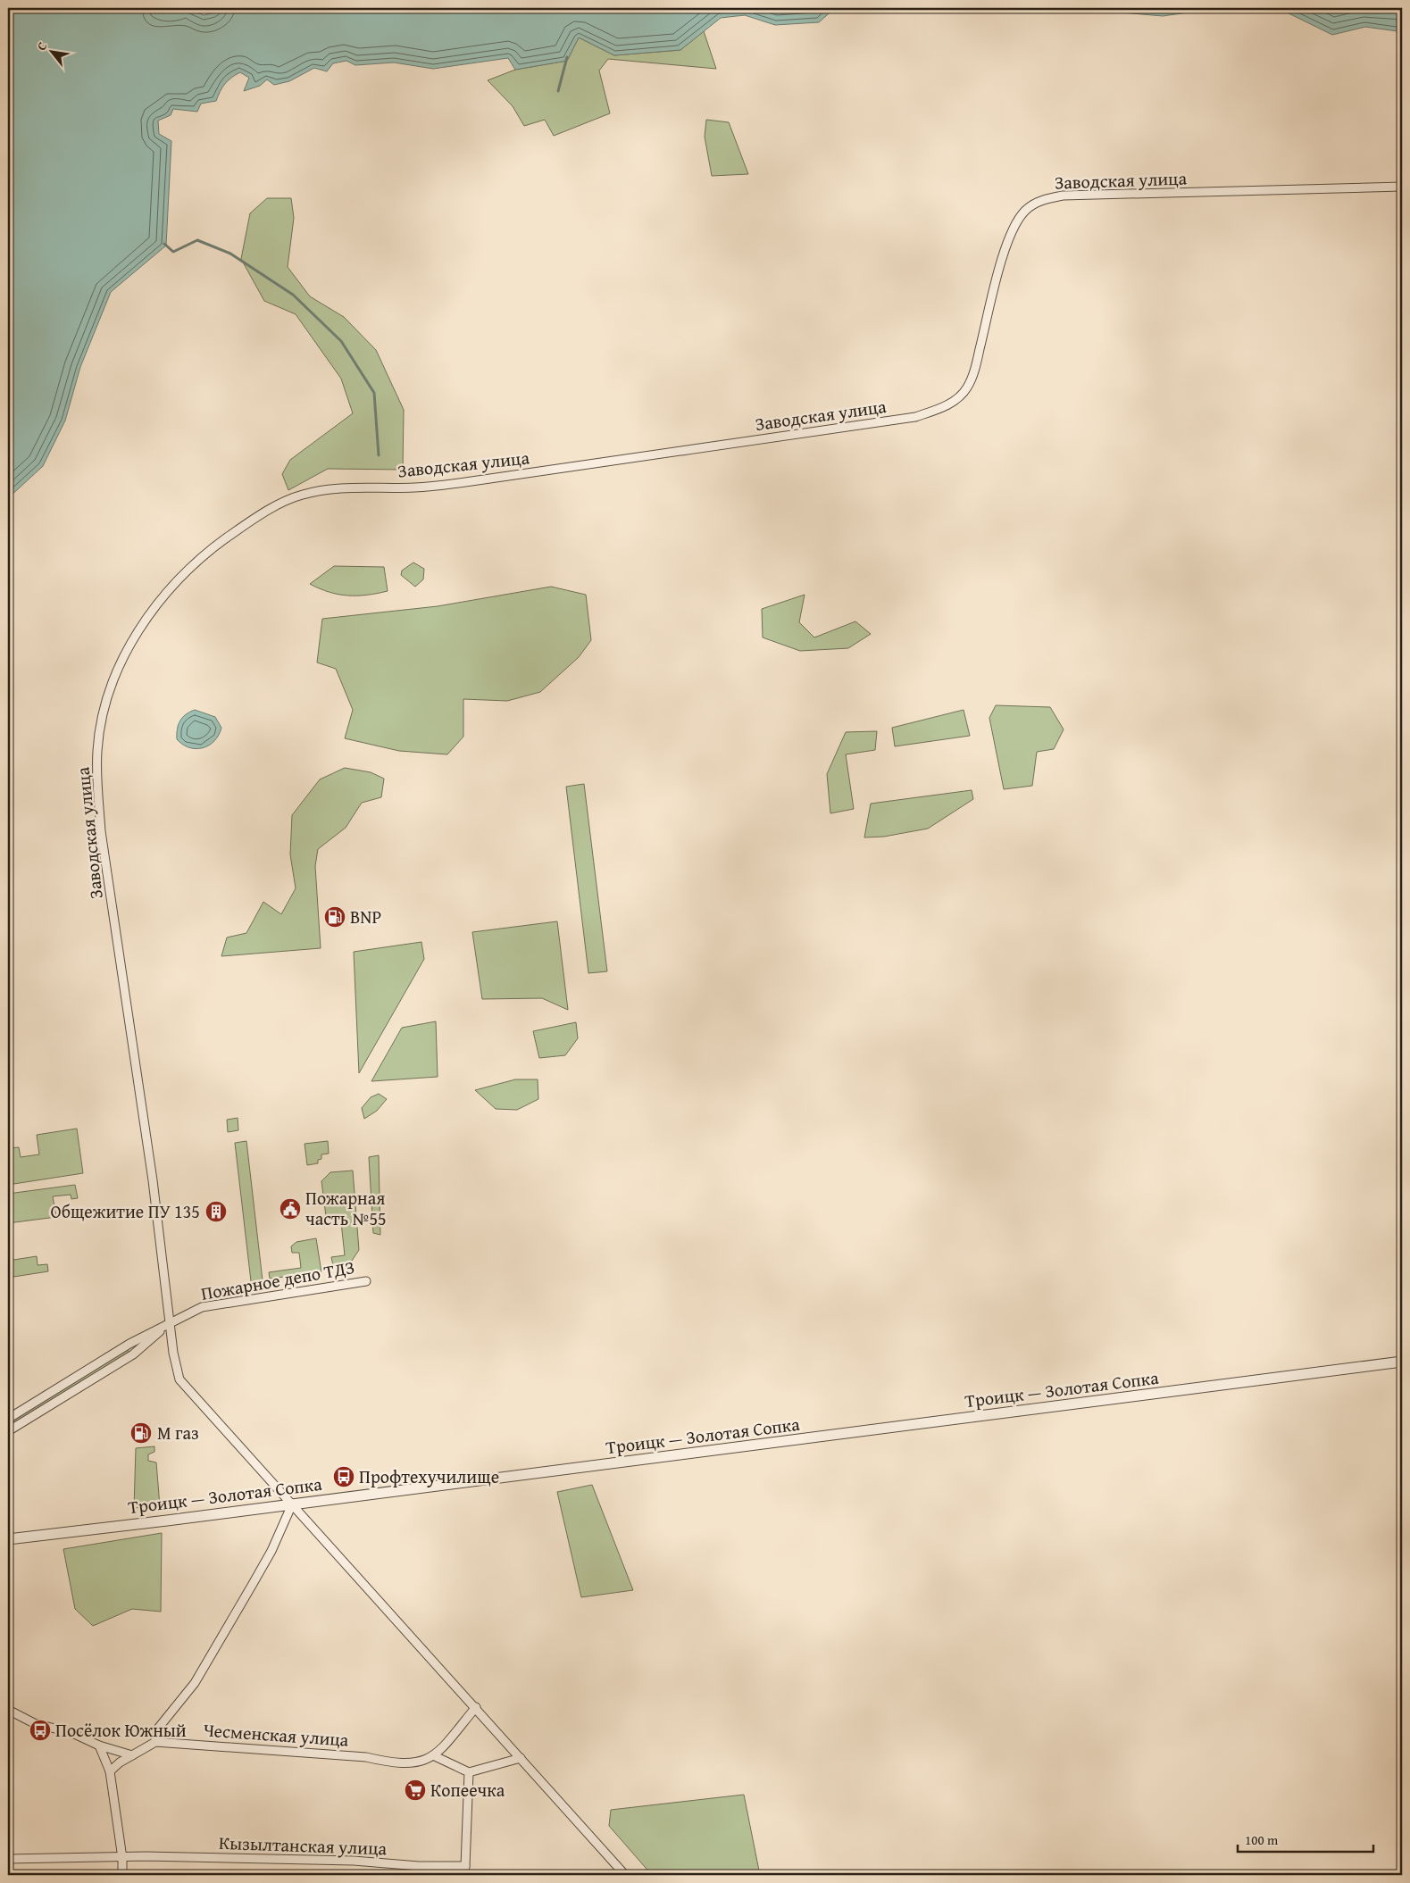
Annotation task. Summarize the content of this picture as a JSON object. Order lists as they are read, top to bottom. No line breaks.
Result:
{"streets":{"street":["Заводская улица","Пожарное депо ТДЗ","Троицк — Золотая Сопка","Чесменская улица","Кызылтанская улица"]},"crossings":[["Заводская улица","Пожарное депо ТДЗ"],["Заводская улица","Троицк — Золотая Сопка"],["Заводская улица","Чесменская улица"]],"places":{"fuel station":["BNP","М газ"],"public building":["Пожарная часть №55"],"building":["Общежитие ПУ 135"],"bus stop":["Профтехучилище","Посёлок Южный"],"supermarket":["Копеечка"]},"scale_bar":"100 m","north":"top left"}
